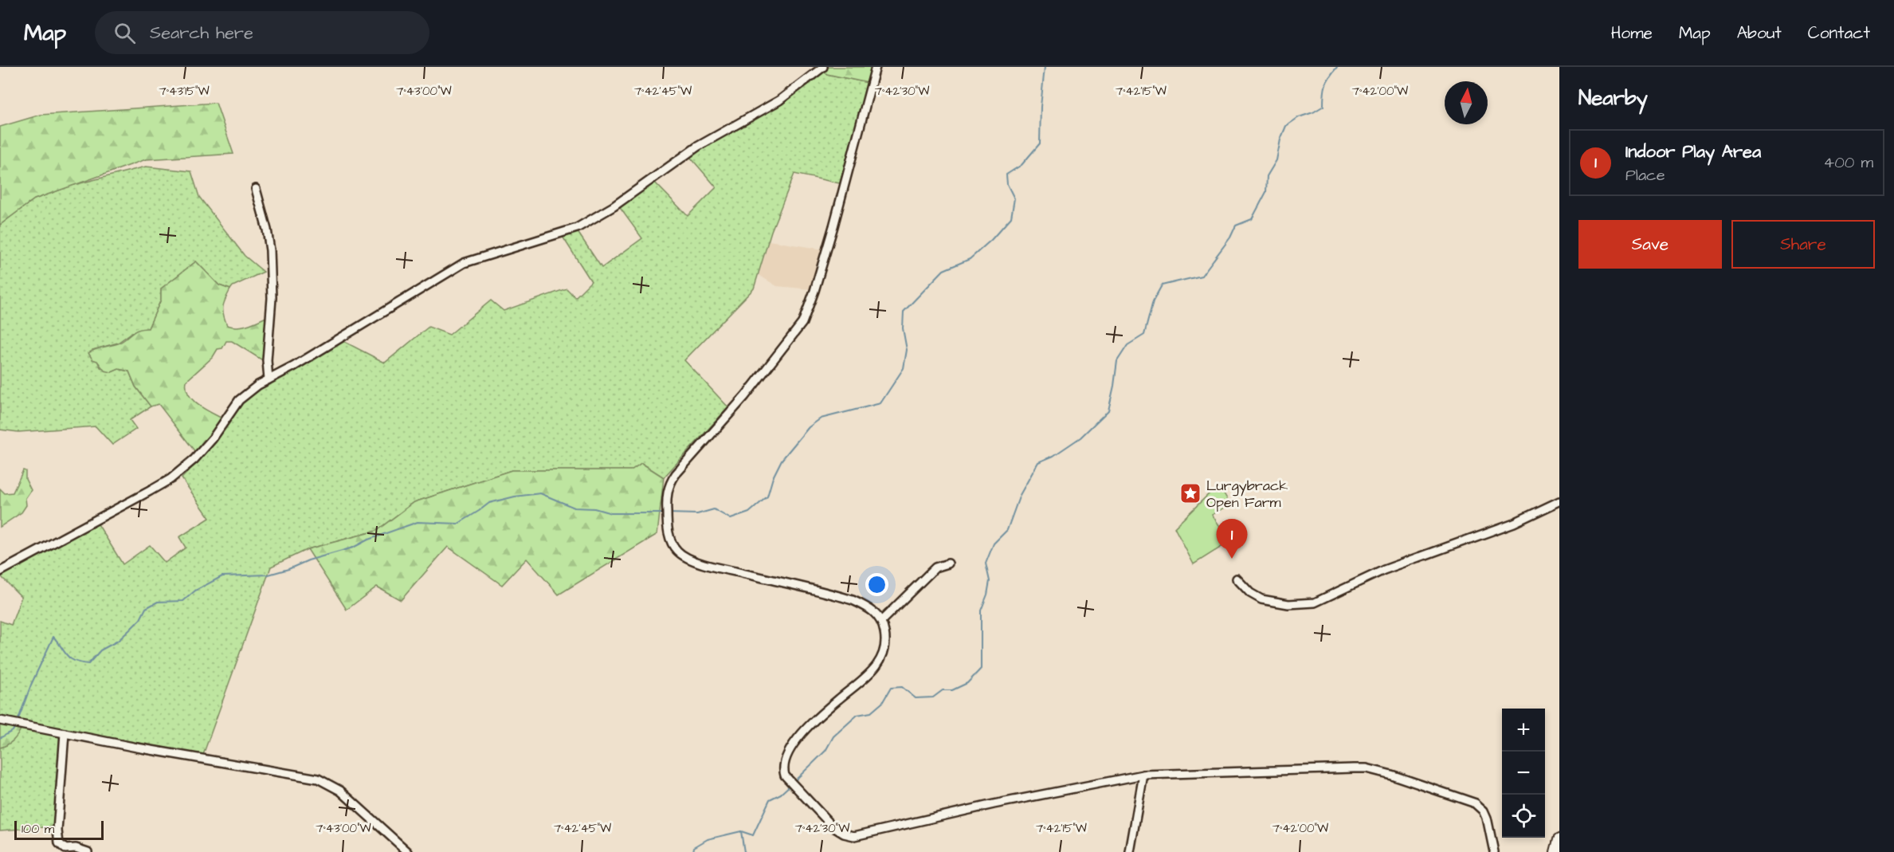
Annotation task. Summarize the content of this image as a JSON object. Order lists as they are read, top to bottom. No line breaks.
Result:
{"places":{"place":["Lurgybrack Open Farm"]},"scale_bar":"100 m","north":"top","page":{"header":"Map","search":"Search here","nav":["Home","Map","About","Contact"],"heading":"Nearby","list":[{"mark":"1","name":"Indoor Play Area","note":"Place","value":"400 m"}],"buttons":["Save","Share"],"pins":"1","map_buttons":["+","−"],"scale":"100 m"},"coordinates":["7°43'15\"W","7°43'00\"W","7°42'45\"W","7°42'30\"W","7°42'15\"W","7°42'00\"W"]}
